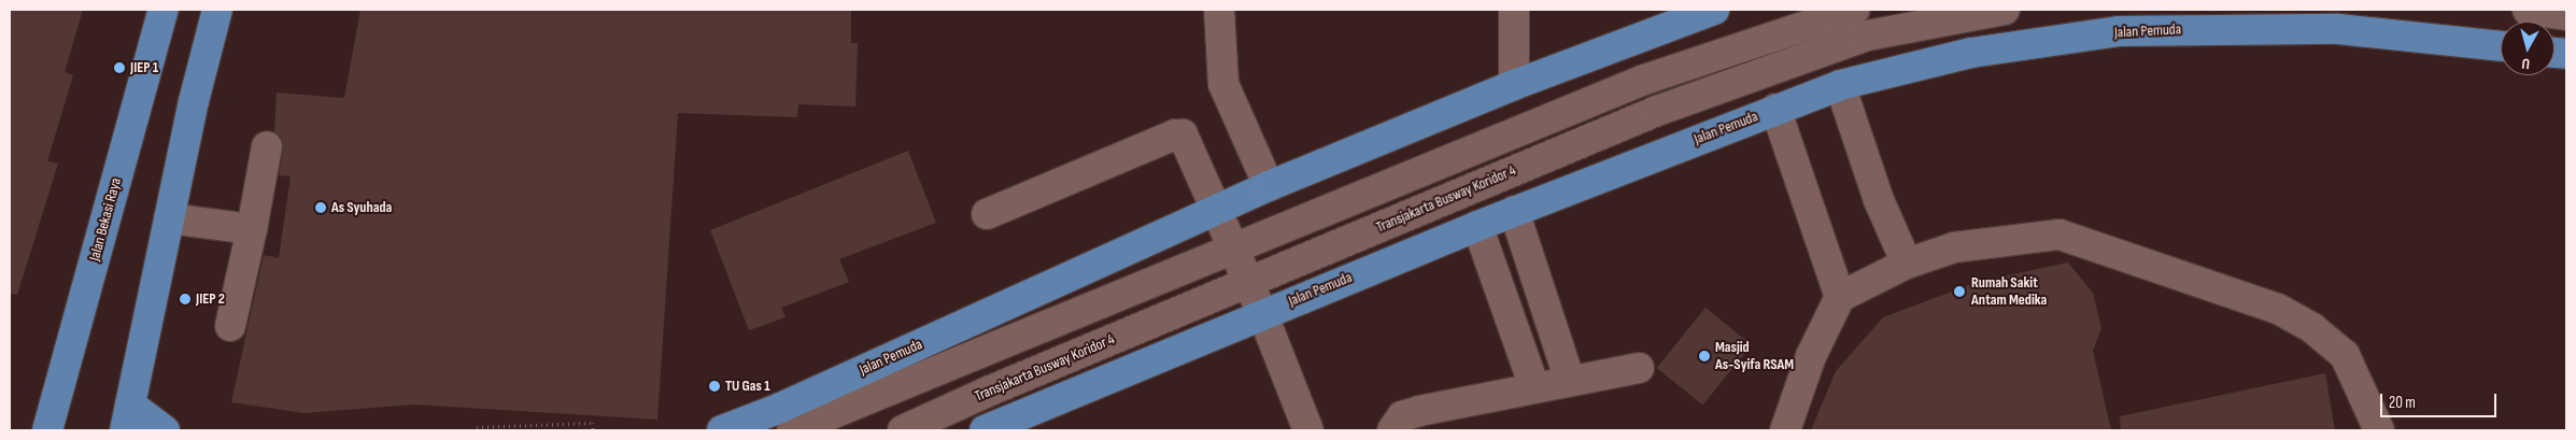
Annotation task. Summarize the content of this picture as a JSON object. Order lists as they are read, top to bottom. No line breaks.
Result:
{"streets":{"main road":["Jalan Pemuda","Jalan Bekasi Raya"],"street":["Transjakarta Busway Koridor 4"]},"places":["JIEP 1","As Syuhada","Rumah Sakit Antam Medika","JIEP 2","Masjid As-Syifa RSAM","TU Gas 1"],"scale_bar":"20 m","north":"bottom"}
